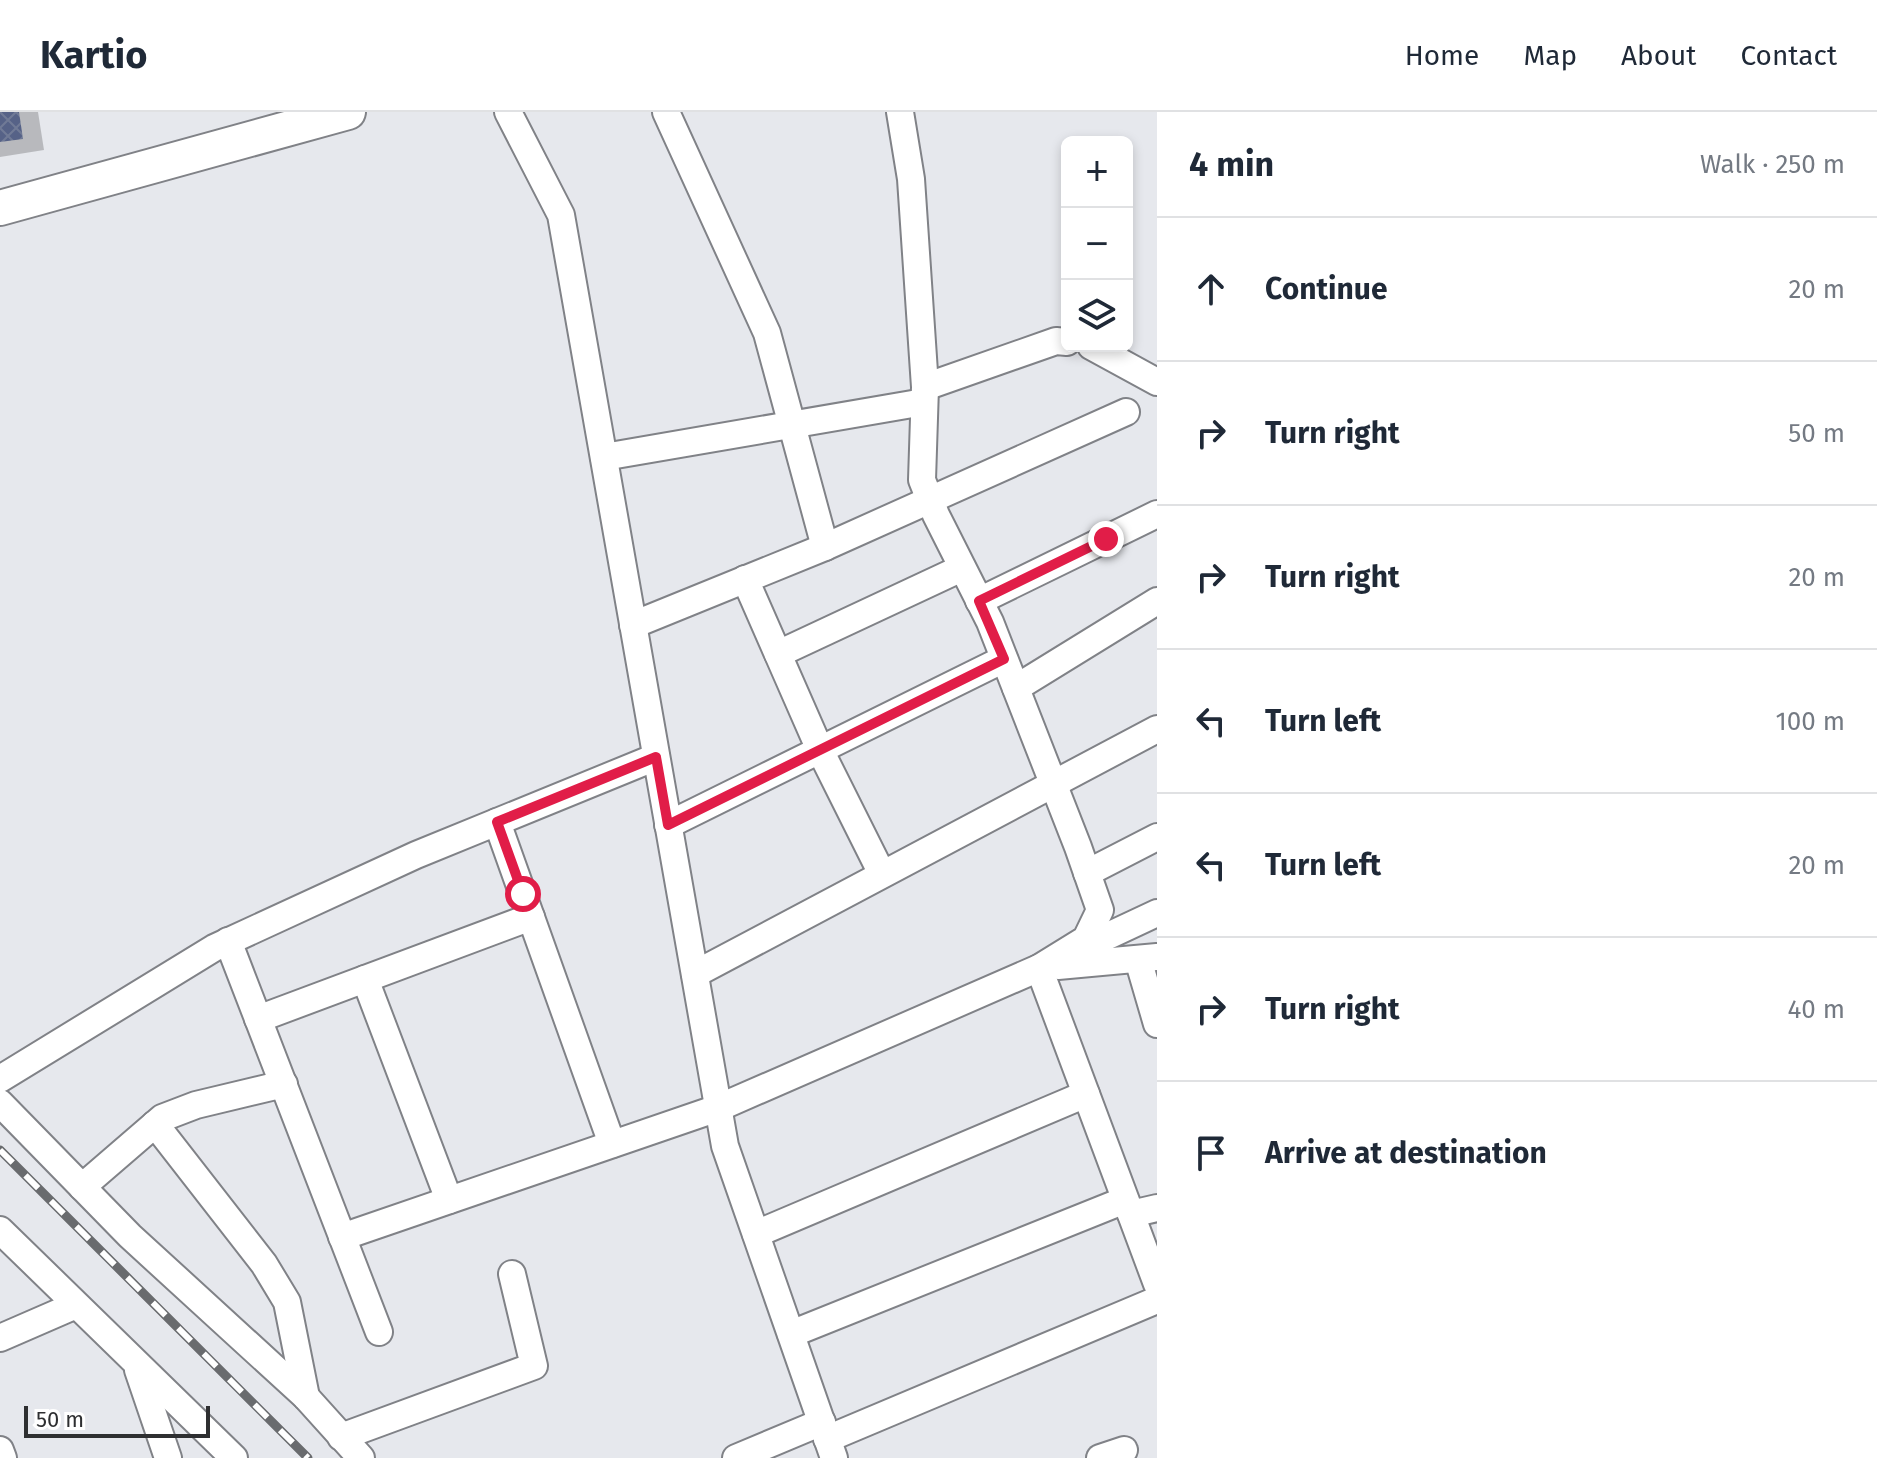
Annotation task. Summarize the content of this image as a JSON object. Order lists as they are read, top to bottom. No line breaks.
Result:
{"scale_bar":"50 m","page":{"header":"Kartio","nav":["Home","Map","About","Contact"],"heading":["4 min","Walk · 250 m"],"map_buttons":["+","−"],"list":[["Continue","20 m"],["Turn right","50 m"],["Turn right","20 m"],["Turn left","100 m"],["Turn left","20 m"],["Turn right","40 m"],"Arrive at destination"],"scale":"50 m"}}
